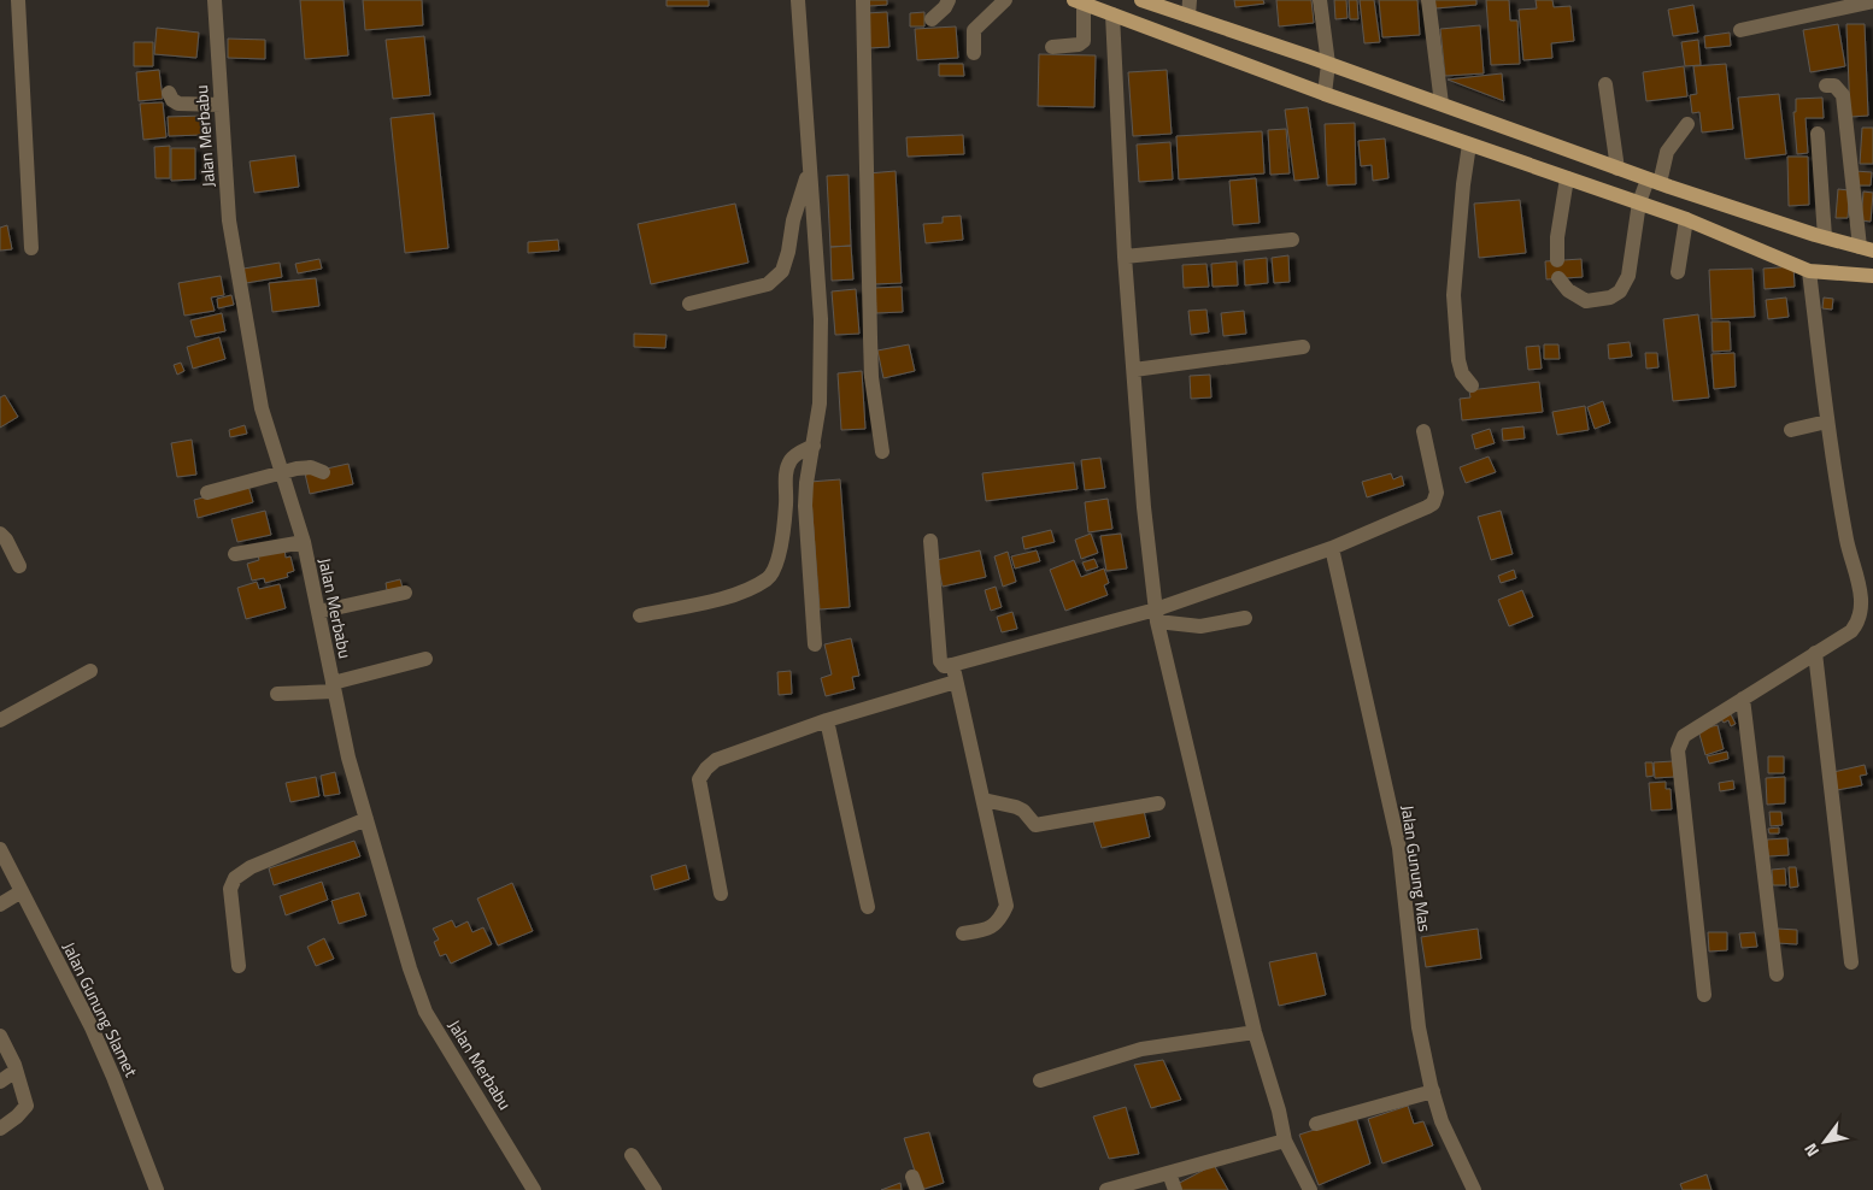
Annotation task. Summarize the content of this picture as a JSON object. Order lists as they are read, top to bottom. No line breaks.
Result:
{"streets":{"street":["Jalan Merbabu","Jalan Gunung Mas","Jalan Gunung Slamet"]},"north":"bottom left"}
